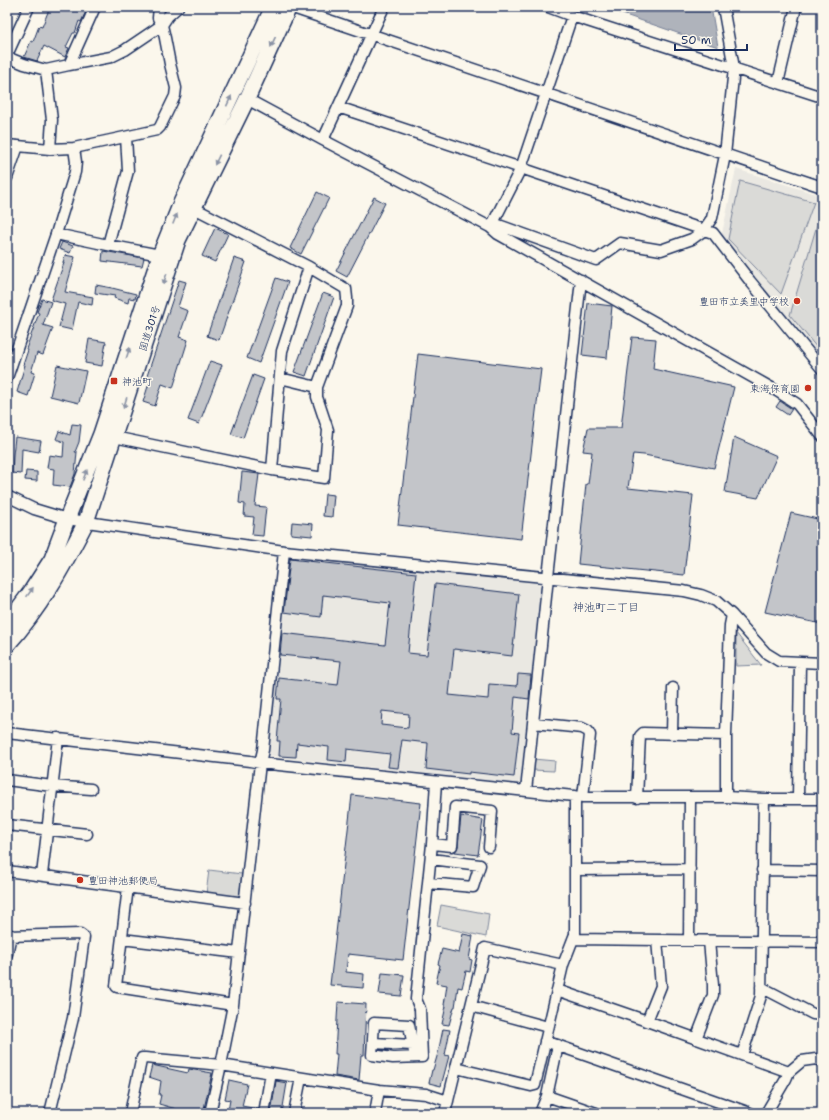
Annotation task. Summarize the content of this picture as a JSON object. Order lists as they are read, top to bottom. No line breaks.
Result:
{"streets":{"highway":["国道301号"]},"districts":["神池町二丁目"],"places":{"other":["豊田市立美里中学校","東海保育園","豊田神池郵便局"],"transit":["神池町"]},"scale_bar":"50 m"}
